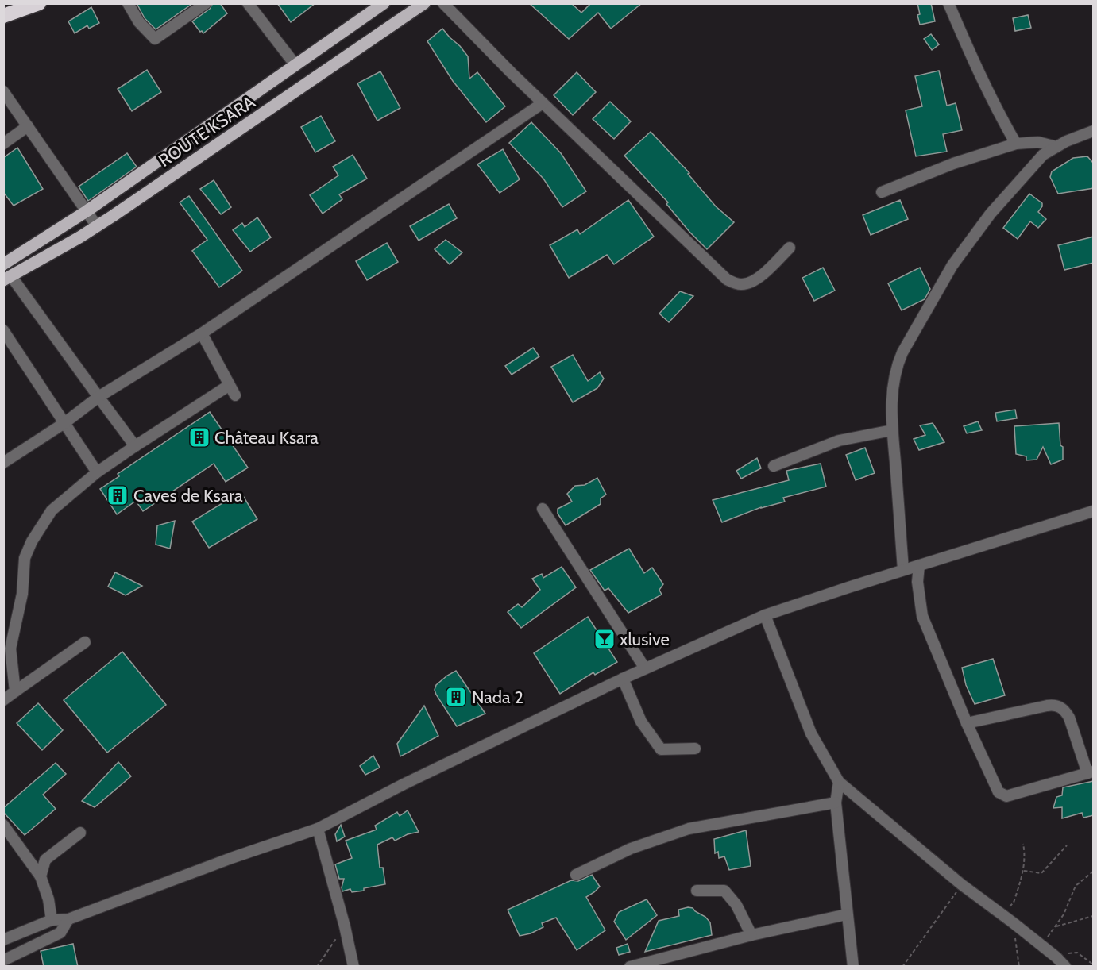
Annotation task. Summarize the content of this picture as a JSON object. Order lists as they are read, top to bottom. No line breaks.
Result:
{"streets":{"main road":["ROUTE KSARA"]},"places":{"building":["Château Ksara","Caves de Ksara","Nada 2"],"bar":["xlusive"]}}
